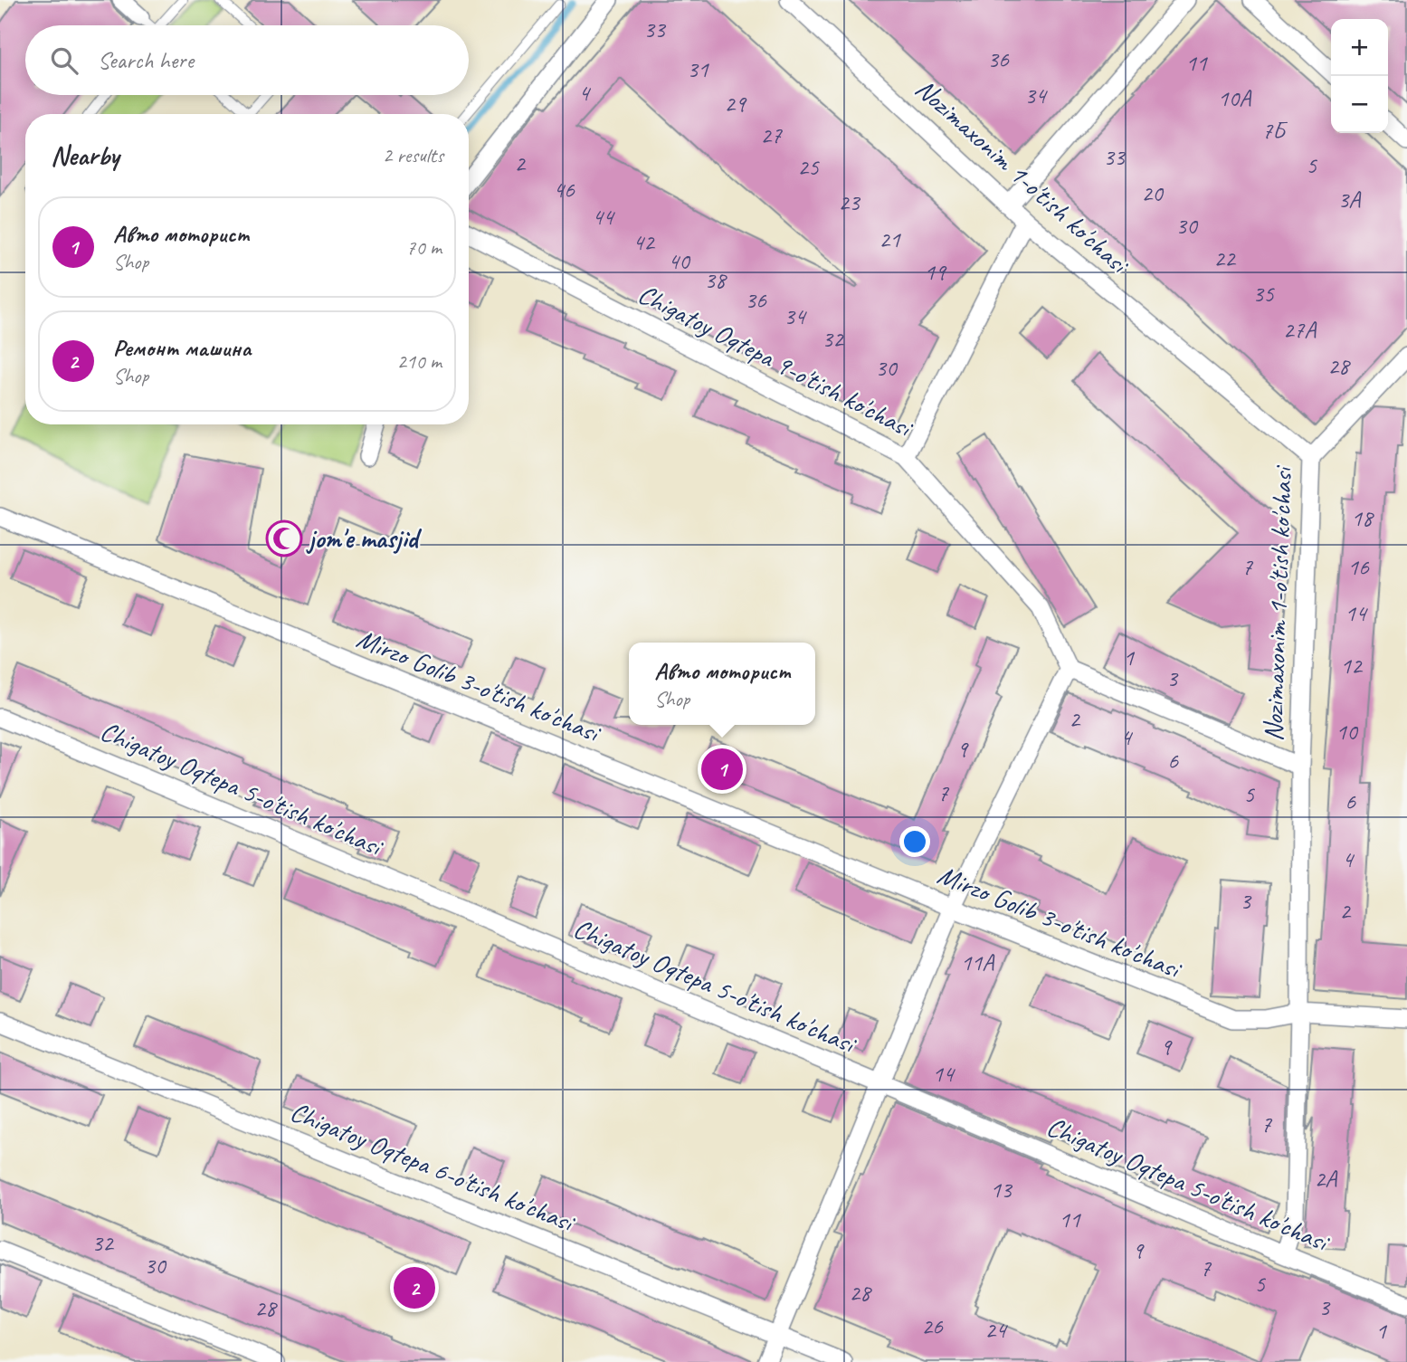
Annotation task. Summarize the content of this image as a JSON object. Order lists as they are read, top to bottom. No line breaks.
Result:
{"streets":{"street":["Nozimaxonim 1-o'tish ko'chasi","Chigatoy Oqtepa 9-o'tish ko'chasi","Mirzo Golib 3-o'tish ko'chasi","Chigatoy Oqtepa 5-o'tish ko'chasi","Chigatoy Oqtepa 6-o'tish ko'chasi"]},"crossings":[["Nozimaxonim 1-o'tish ko'chasi","Mirzo Golib 3-o'tish ko'chasi"],["Nozimaxonim 1-o'tish ko'chasi","Chigatoy Oqtepa 5-o'tish ko'chasi"]],"places":{"mosque":["jom'e masjid"]},"house_numbers":["33","36","11","31","4","34","10A","29","7Б","27","33","2","5","25","46","20","3A","23","44","30","21","42","22","40","19","38","35","36","34","27A","32","28","30","18","7","16","14","1","12","3","2","10","4","9","6","7","5","6","4","3","2","11A","9","14","7","2A","13","11","32","9","30","7","5","28","3","28","26","24","1"],"page":{"map_buttons":["+","−"],"search":"Search here","heading":["Nearby","2 results"],"list":[{"mark":"1","name":"Авто моторист","note":"Shop","value":"70 m"},{"mark":"2","name":"Ремонт машина","note":"Shop","value":"210 m"}],"popup":["Авто моторист","Shop"],"pins":["1","2"]}}
